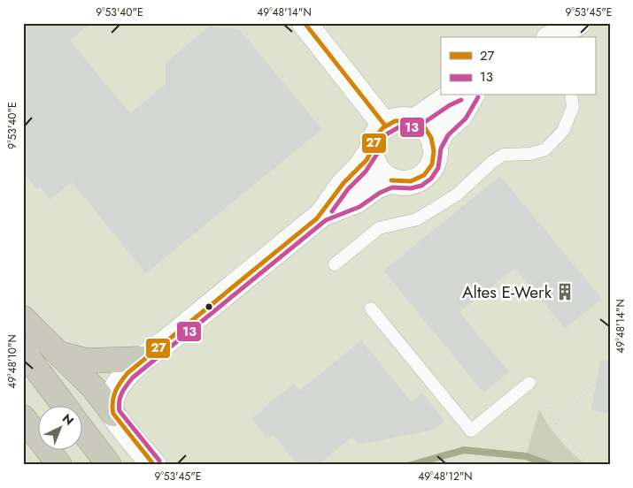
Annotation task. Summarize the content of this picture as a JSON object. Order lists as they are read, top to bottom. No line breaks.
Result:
{"places":{"building":["Altes E-Werk"]},"lines":["transit line 27","transit line 13"],"legend":["27","13"],"north":"top right","coordinates":["9°53'40\"E","49°48'14\"N","9°53'45\"E","49°48'10\"N","49°48'12\"N"]}
